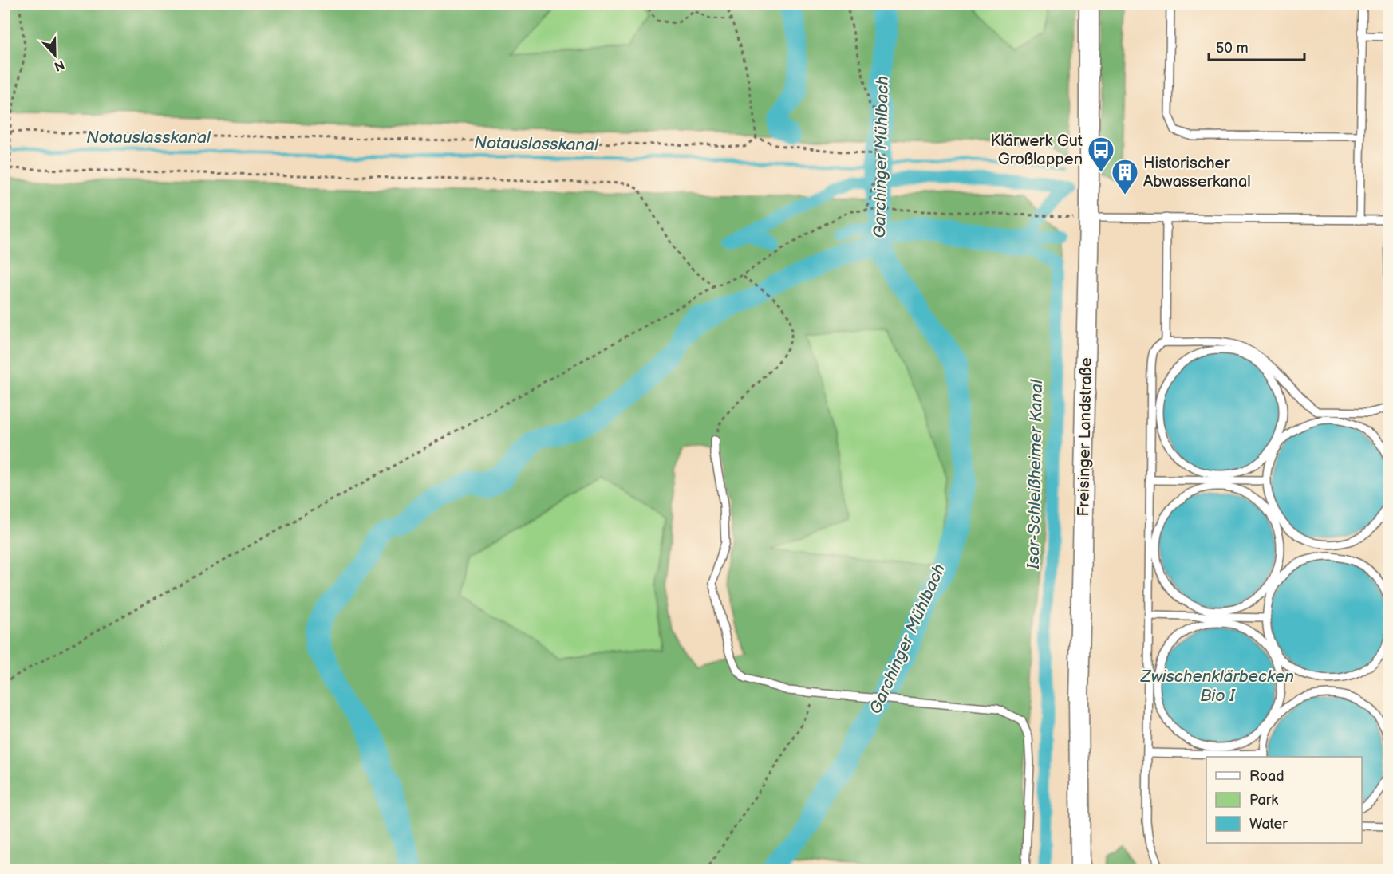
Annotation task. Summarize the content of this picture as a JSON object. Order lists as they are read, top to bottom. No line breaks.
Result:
{"streets":{"main road":["Freisinger Landstraße"]},"water":["Notauslasskanal","Garchinger Mühlbach","Isar-Schleißheimer Kanal","Zwischenklärbecken Bio I"],"places":{"bus stop":["Klärwerk Gut Großlappen"],"building":["Historischer Abwasserkanal"]},"legend":["Road","Park","Water"],"scale_bar":"50 m","north":"bottom"}
